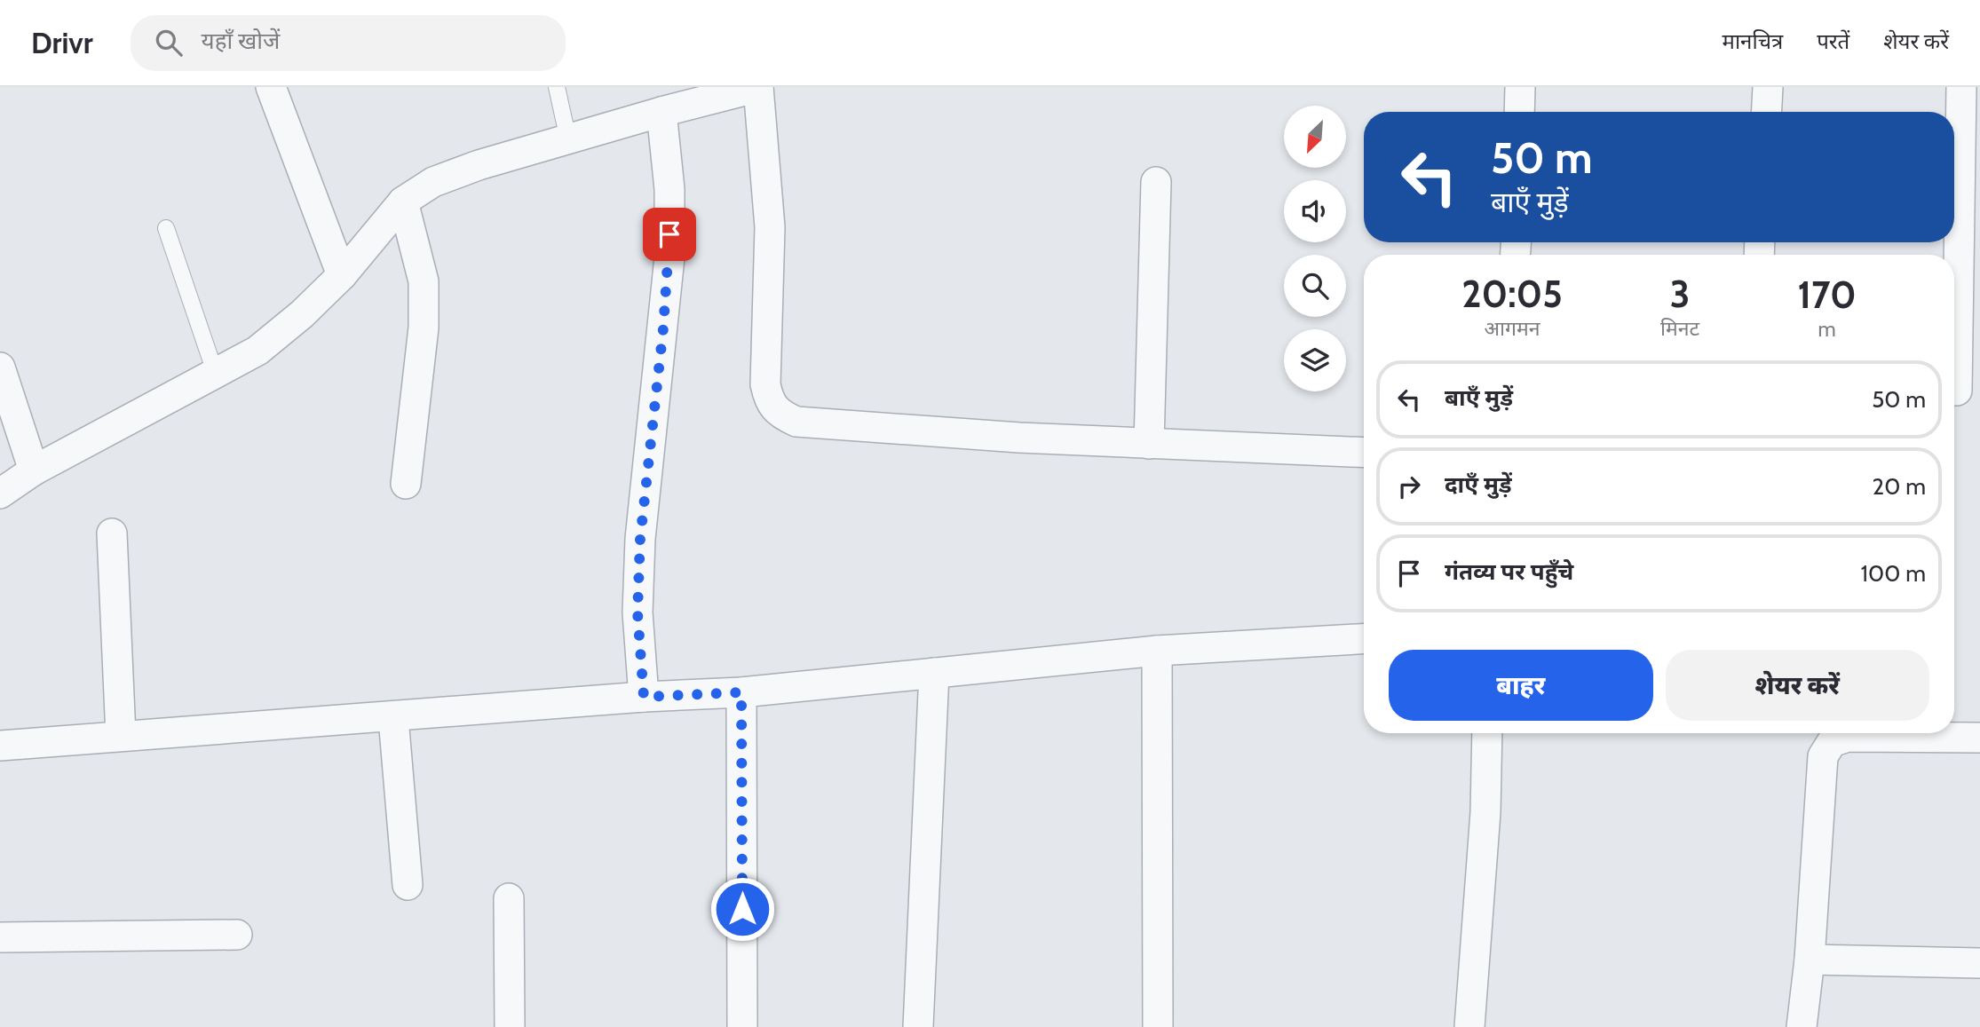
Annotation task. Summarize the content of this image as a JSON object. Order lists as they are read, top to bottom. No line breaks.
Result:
{"north":"bottom left","page":{"header":"Drivr","search":"यहाँ खोजें","nav":["मानचित्र","परतें","शेयर करें"],"turn":["50 m","बाएँ मुड़ें"],"eta":["20:05","आगमन","3","मिनट","170","m"],"list":[{"name":"बाएँ मुड़ें","value":"50 m"},{"name":"दाएँ मुड़ें","value":"20 m"},{"name":"गंतव्य पर पहुँचे","value":"100 m"}],"buttons":["बाहर","शेयर करें"]}}
